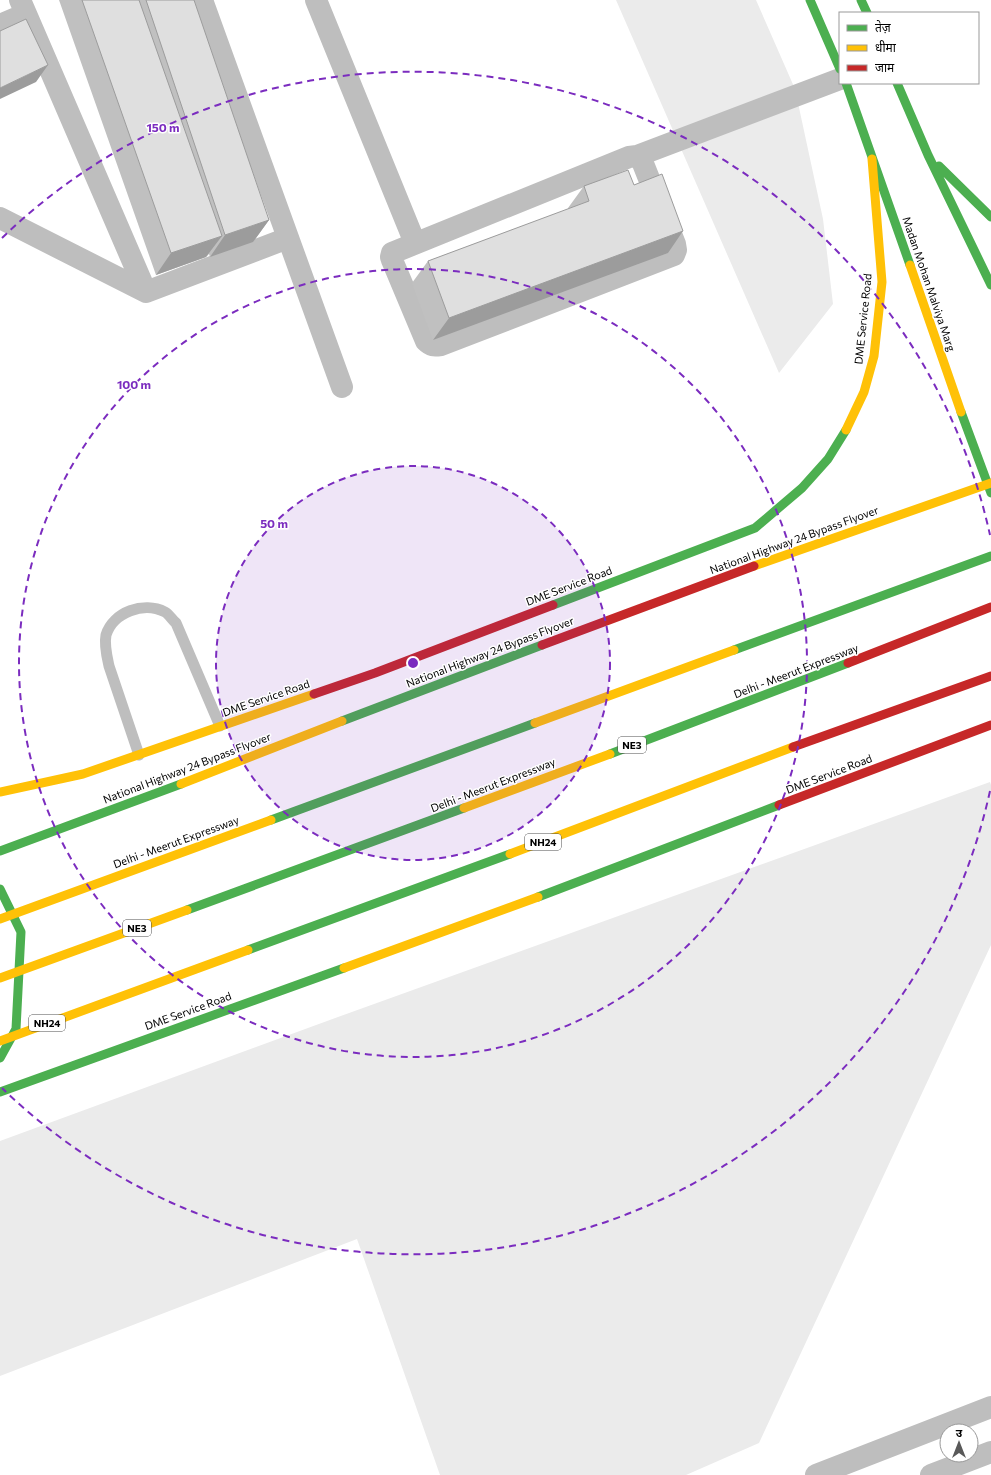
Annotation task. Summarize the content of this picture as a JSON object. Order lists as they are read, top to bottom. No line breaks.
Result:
{"streets":{"main road":["Madan Mohan Malviya Marg","DME Service Road","National Highway 24 Bypass Flyover","Delhi - Meerut Expressway","NE3","NH24"]},"crossings":[["Madan Mohan Malviya Marg","DME Service Road"]],"legend":["तेज़","धीमा","जाम"],"north":"top","rings":["150 m","100 m","50 m"]}
